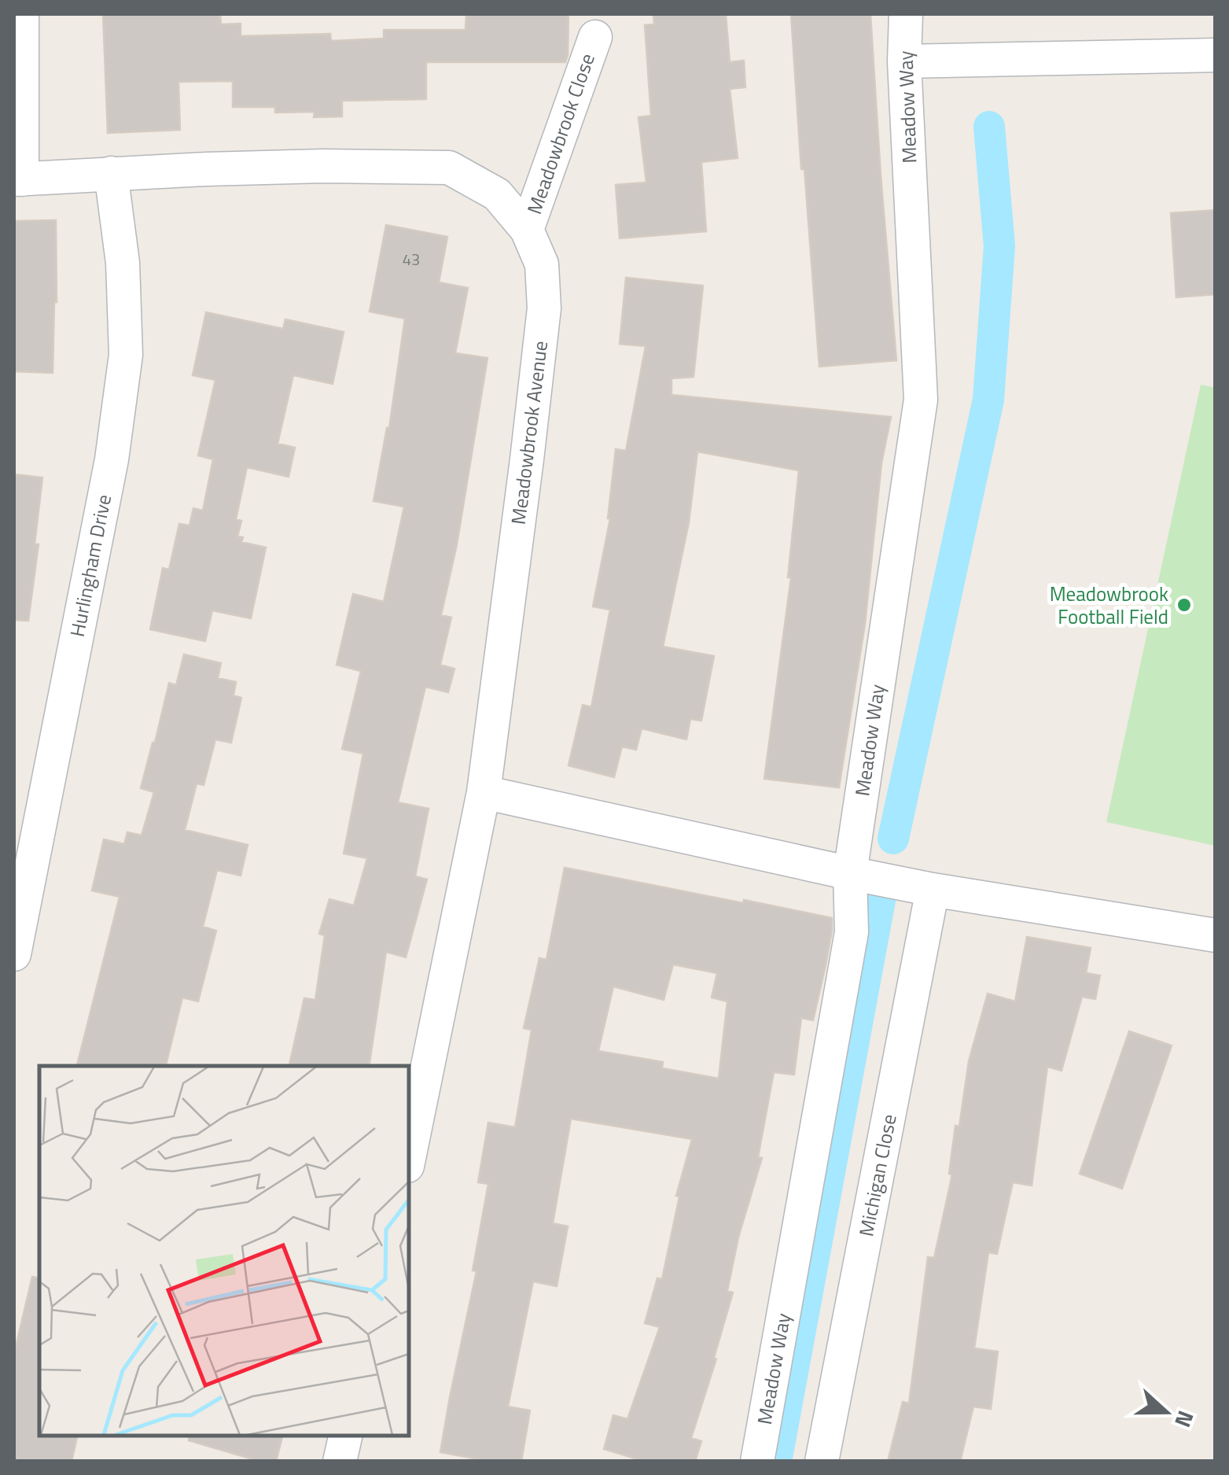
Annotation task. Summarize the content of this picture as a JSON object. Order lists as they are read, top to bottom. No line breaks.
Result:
{"streets":{"street":["Meadow Way","Meadowbrook Close","Meadowbrook Avenue","Hurlingham Drive","Michigan Close"]},"crossings":[["Meadowbrook Close","Meadowbrook Avenue"],["Meadowbrook Avenue","Hurlingham Drive"]],"places":["Meadowbrook Football Field"],"house_numbers":["43"],"north":"right"}
